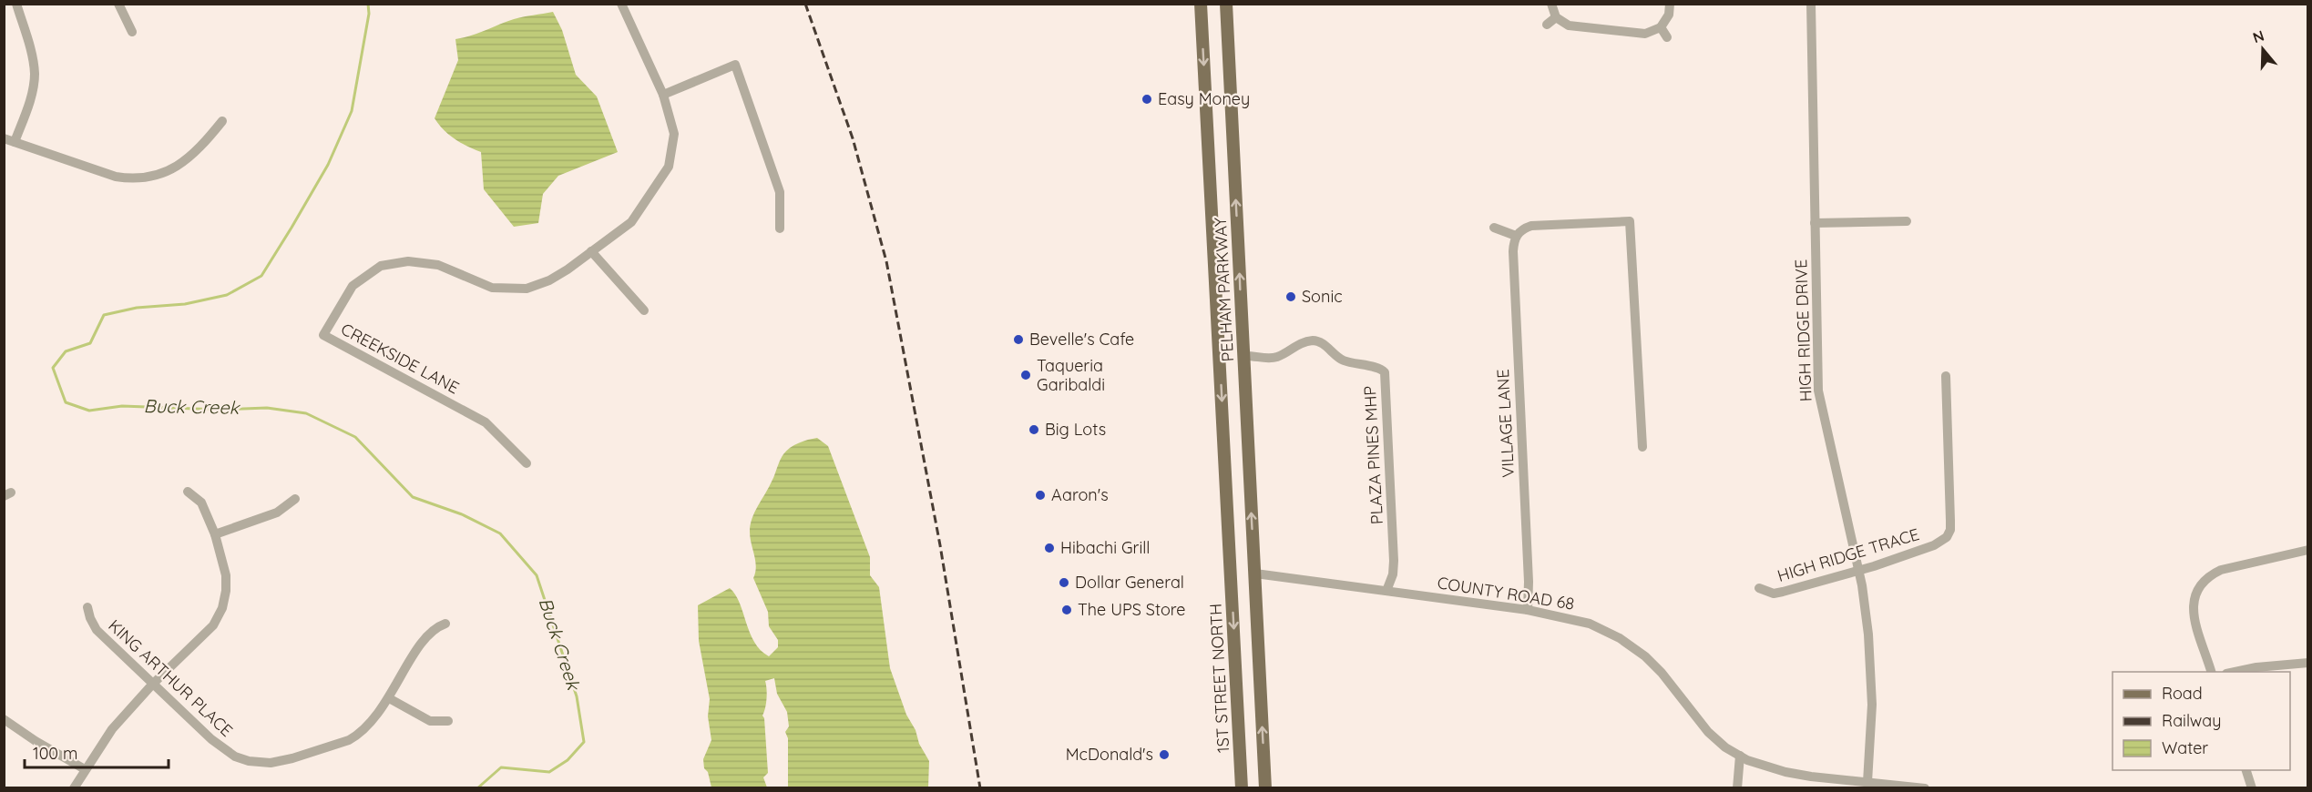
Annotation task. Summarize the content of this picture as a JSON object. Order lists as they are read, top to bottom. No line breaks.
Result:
{"streets":{"main road":["PELHAM PARKWAY","1ST STREET NORTH"],"street":["HIGH RIDGE DRIVE","CREEKSIDE LANE","VILLAGE LANE","PLAZA PINES MHP","HIGH RIDGE TRACE","COUNTY ROAD 68","KING ARTHUR PLACE"]},"crossings":[["PELHAM PARKWAY","PLAZA PINES MHP"],["PELHAM PARKWAY","COUNTY ROAD 68"],["PELHAM PARKWAY","1ST STREET NORTH"],["HIGH RIDGE DRIVE","HIGH RIDGE TRACE"],["HIGH RIDGE DRIVE","COUNTY ROAD 68"],["VILLAGE LANE","COUNTY ROAD 68"],["PLAZA PINES MHP","COUNTY ROAD 68"]],"water":["Buck Creek"],"places":["Easy Money","Sonic","Bevelle's Cafe","Taqueria Garibaldi","Big Lots","Aaron's","Hibachi Grill","Dollar General","The UPS Store","McDonald's"],"legend":["Road","Railway","Water"],"scale_bar":"100 m","north":"top"}
